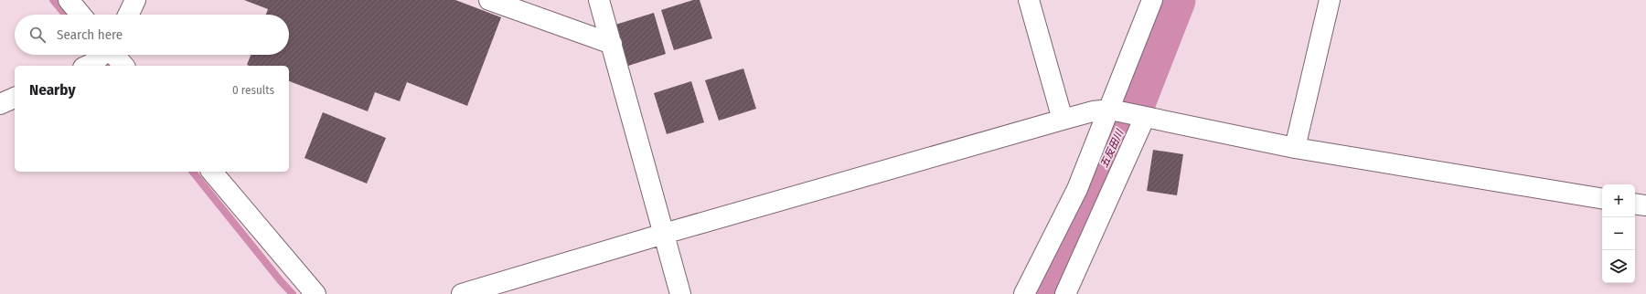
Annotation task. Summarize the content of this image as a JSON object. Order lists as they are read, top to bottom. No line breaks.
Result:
{"water":["五反田川"],"page":{"search":"Search here","heading":["Nearby","0 results"],"map_buttons":["+","−"]}}
